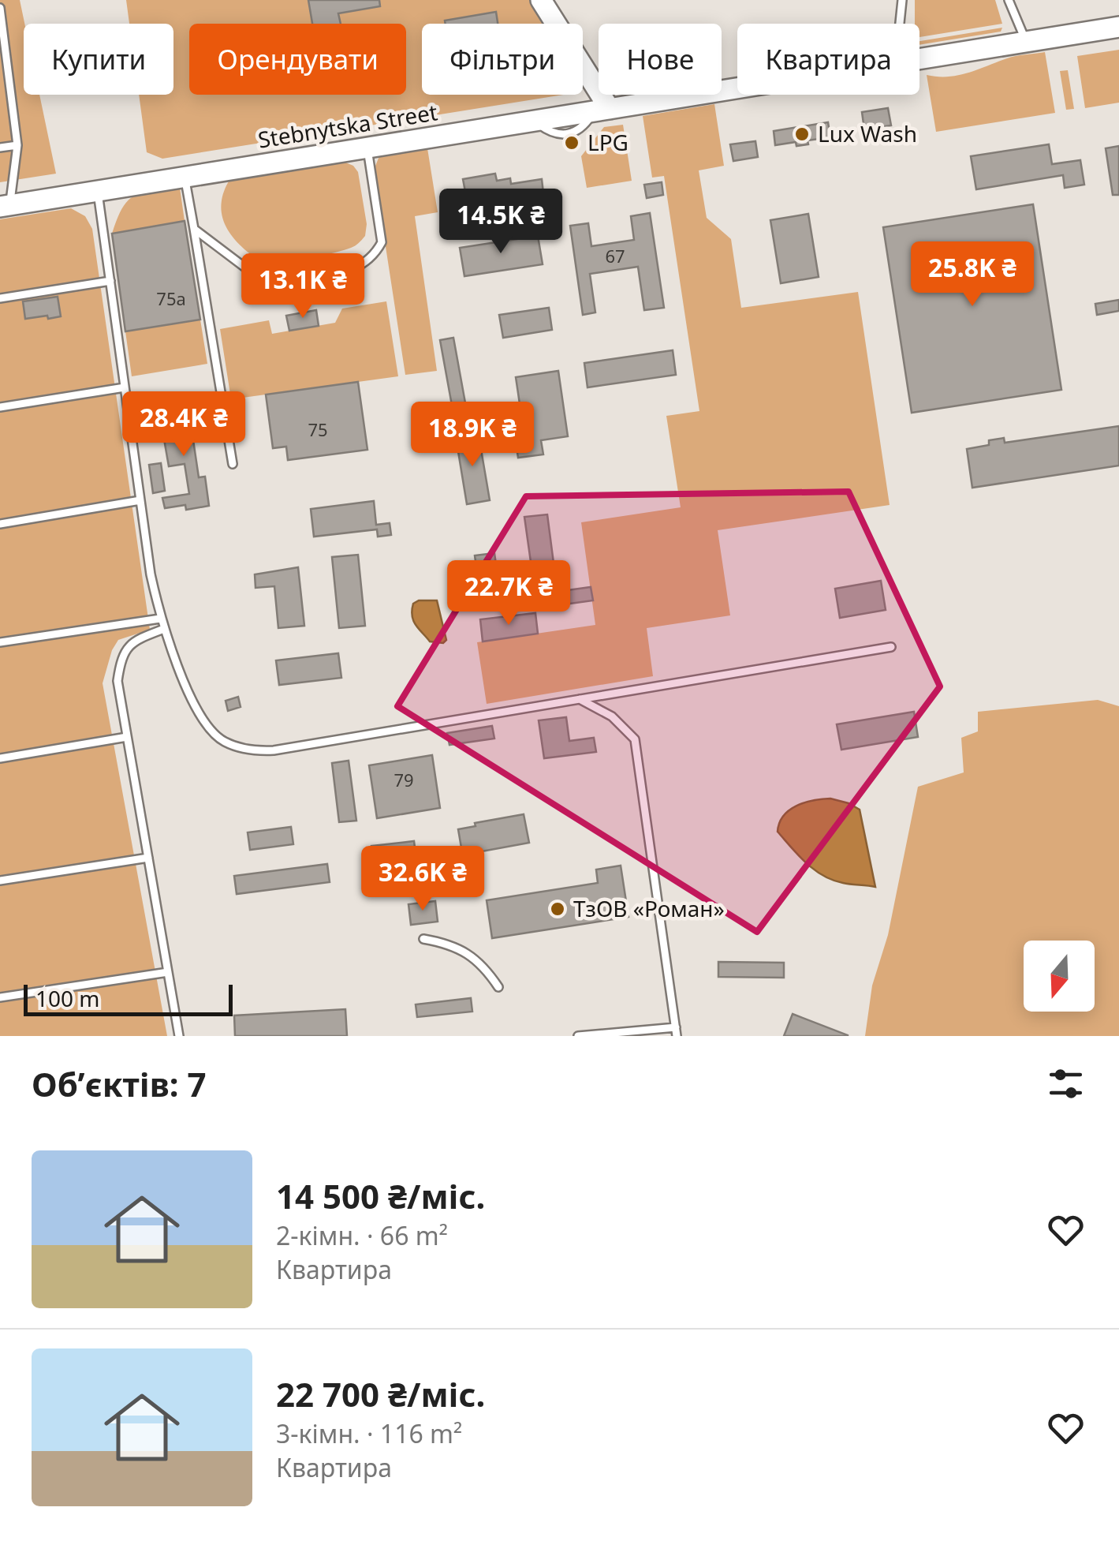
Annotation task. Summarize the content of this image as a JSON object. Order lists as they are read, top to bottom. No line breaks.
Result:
{"streets":{"street":["Stebnytska Street"]},"places":["Lux Wash","LPG","ТзОВ «Роман»"],"house_numbers":["67","75а","75","79"],"scale_bar":"100 m","north":"bottom","page":{"chip":["Купити","Орендувати","Фільтри","Нове","Квартира"],"price":["14.5K ₴","25.8K ₴","13.1K ₴","28.4K ₴","18.9K ₴","22.7K ₴","32.6K ₴"],"scale":"100 m","heading":"Об’єктів: 7","list":[{"name":"14 500 ₴/міс.","note":"2-кімн. · 66 m² · Квартира"},{"name":"22 700 ₴/міс.","note":"3-кімн. · 116 m² · Квартира"}]}}
